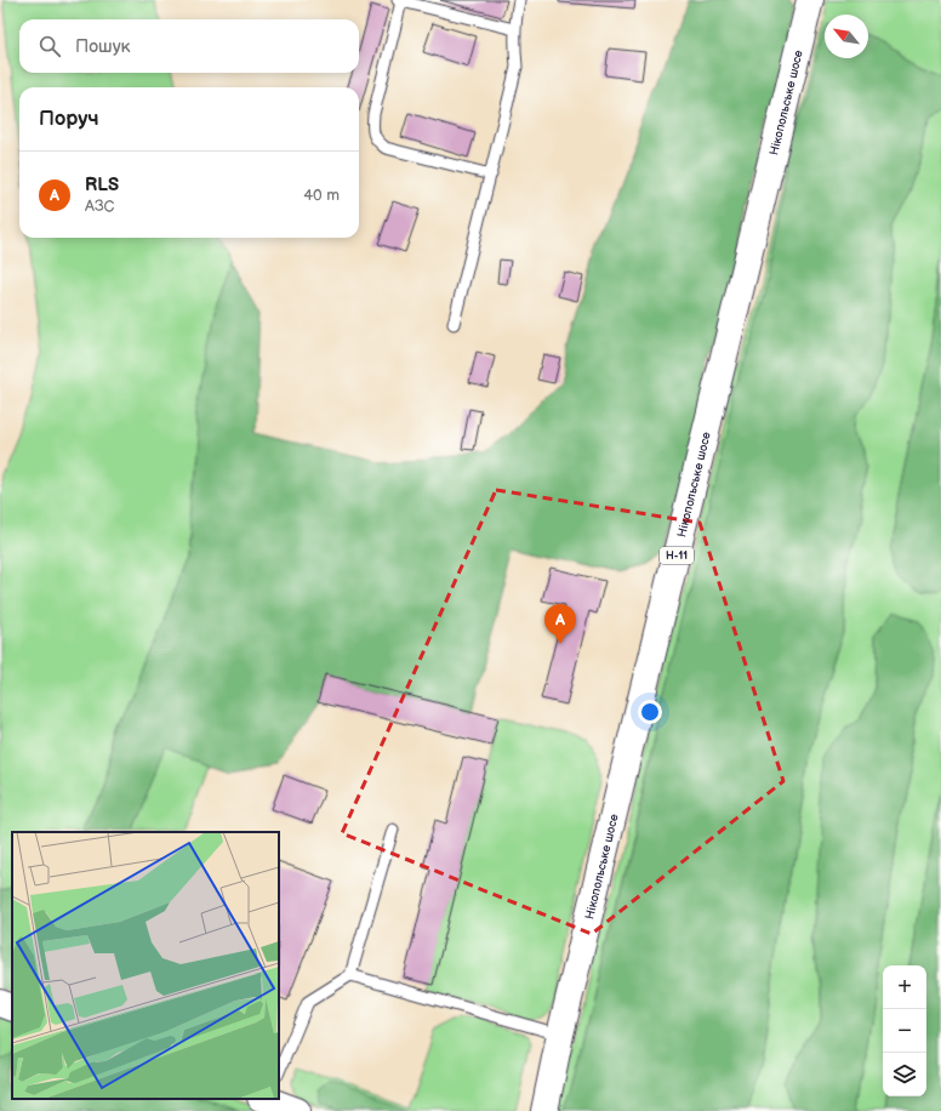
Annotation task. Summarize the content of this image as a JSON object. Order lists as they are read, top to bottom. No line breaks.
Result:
{"streets":{"main road":["Нікопольське шосе","Н-11"]},"north":"top left","page":{"search":"Пошук","heading":"Поруч","list":[{"mark":"A","name":"RLS","note":"АЗС","value":"40 m"}],"pins":"A","map_buttons":["+","−"]}}
